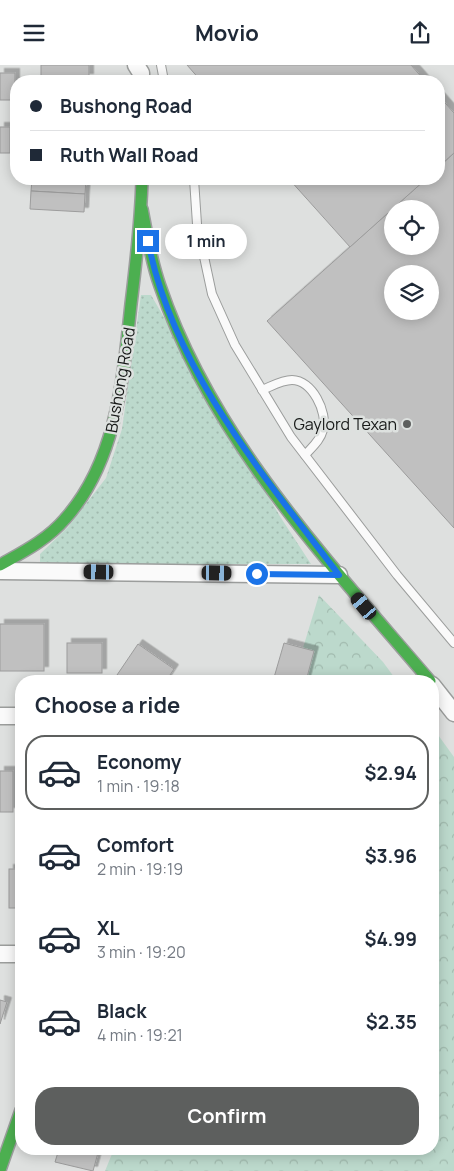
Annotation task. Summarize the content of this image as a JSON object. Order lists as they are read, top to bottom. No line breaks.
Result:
{"streets":{"street":["Bushong Road"]},"places":["Gaylord Texan"],"page":{"header":"Movio","banner":["Bushong Road","Ruth Wall Road"],"bubble":"1 min","heading":"Choose a ride","list":[{"name":"Economy","note":"1 min · 19:18","value":"$2.94"},{"name":"Comfort","note":"2 min · 19:19","value":"$3.96"},{"name":"XL","note":"3 min · 19:20","value":"$4.99"},{"name":"Black","note":"4 min · 19:21","value":"$2.35"}],"buttons":"Confirm"}}
